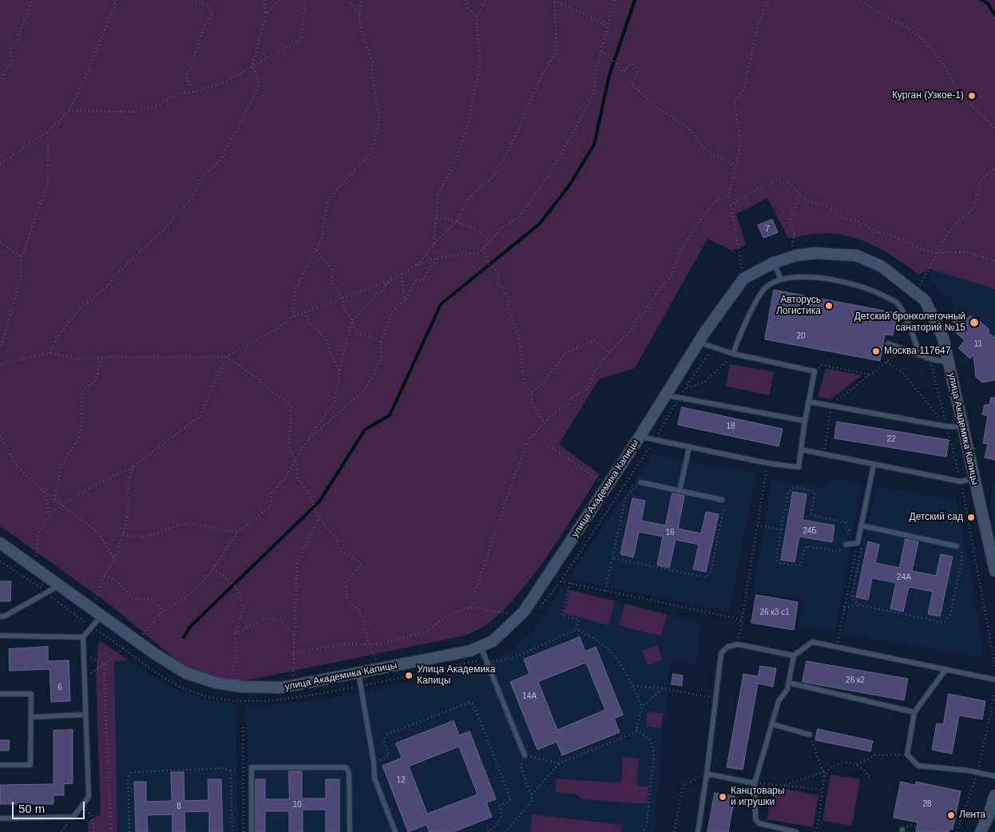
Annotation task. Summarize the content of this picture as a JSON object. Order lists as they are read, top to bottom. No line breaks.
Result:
{"streets":{"street":["улица Академика Капицы"]},"places":["Курган (Узкое-1)","Авторусь Логистика","Детский бронхолегочный санаторий №15","Москва 117647","Детский сад","Улица Академика Капицы","Канцтовары и игрушки","Лента"],"house_numbers":["7","20","11","18","22","24Б","16","24А","26 к3 с1","26 к2","6","14А","12","28","10","8"],"scale_bar":"50 m"}
